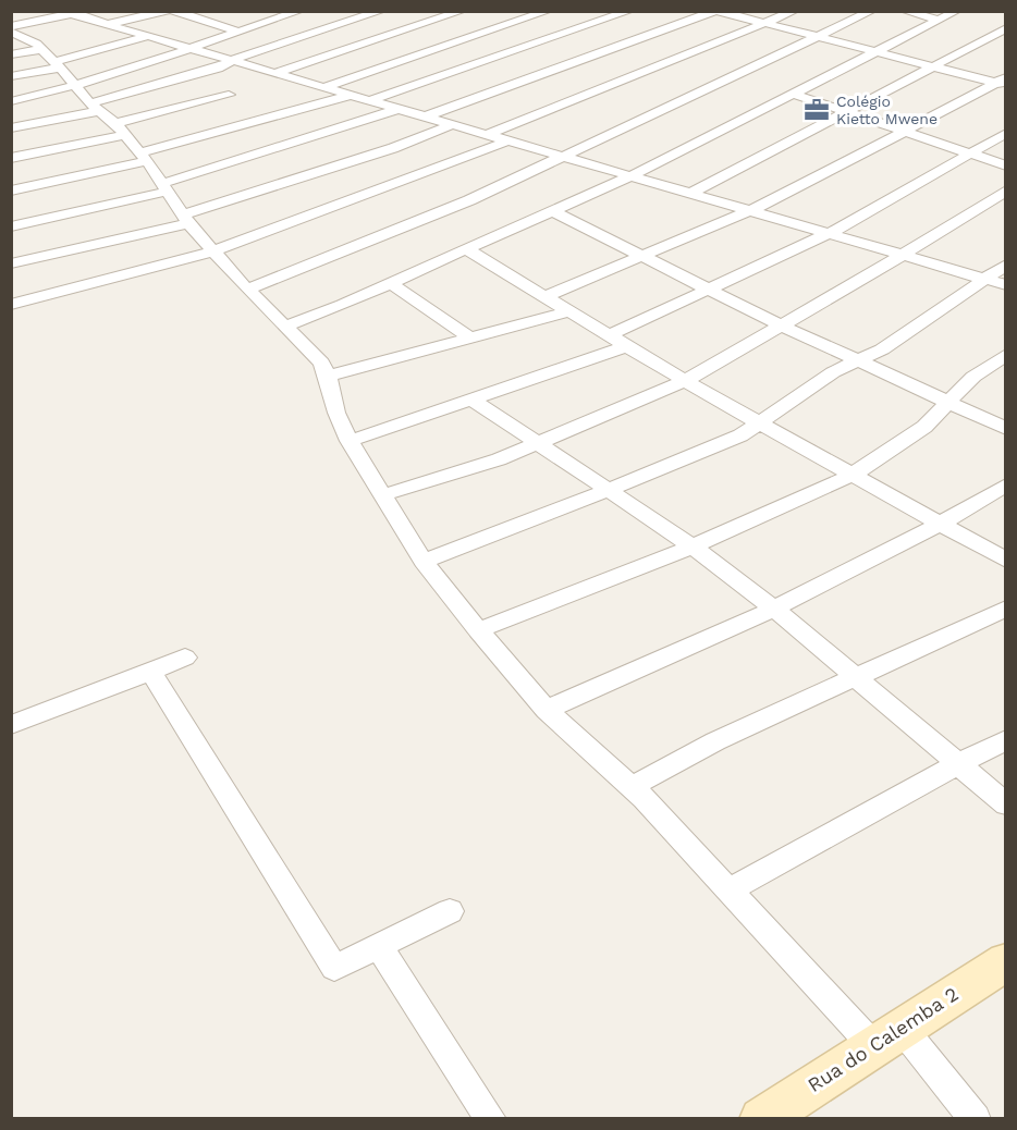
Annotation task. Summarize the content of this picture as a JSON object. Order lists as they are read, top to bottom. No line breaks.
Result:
{"streets":{"main road":["Rua do Calemba 2"]},"places":{"office":["Colégio Kietto Mwene"]}}
